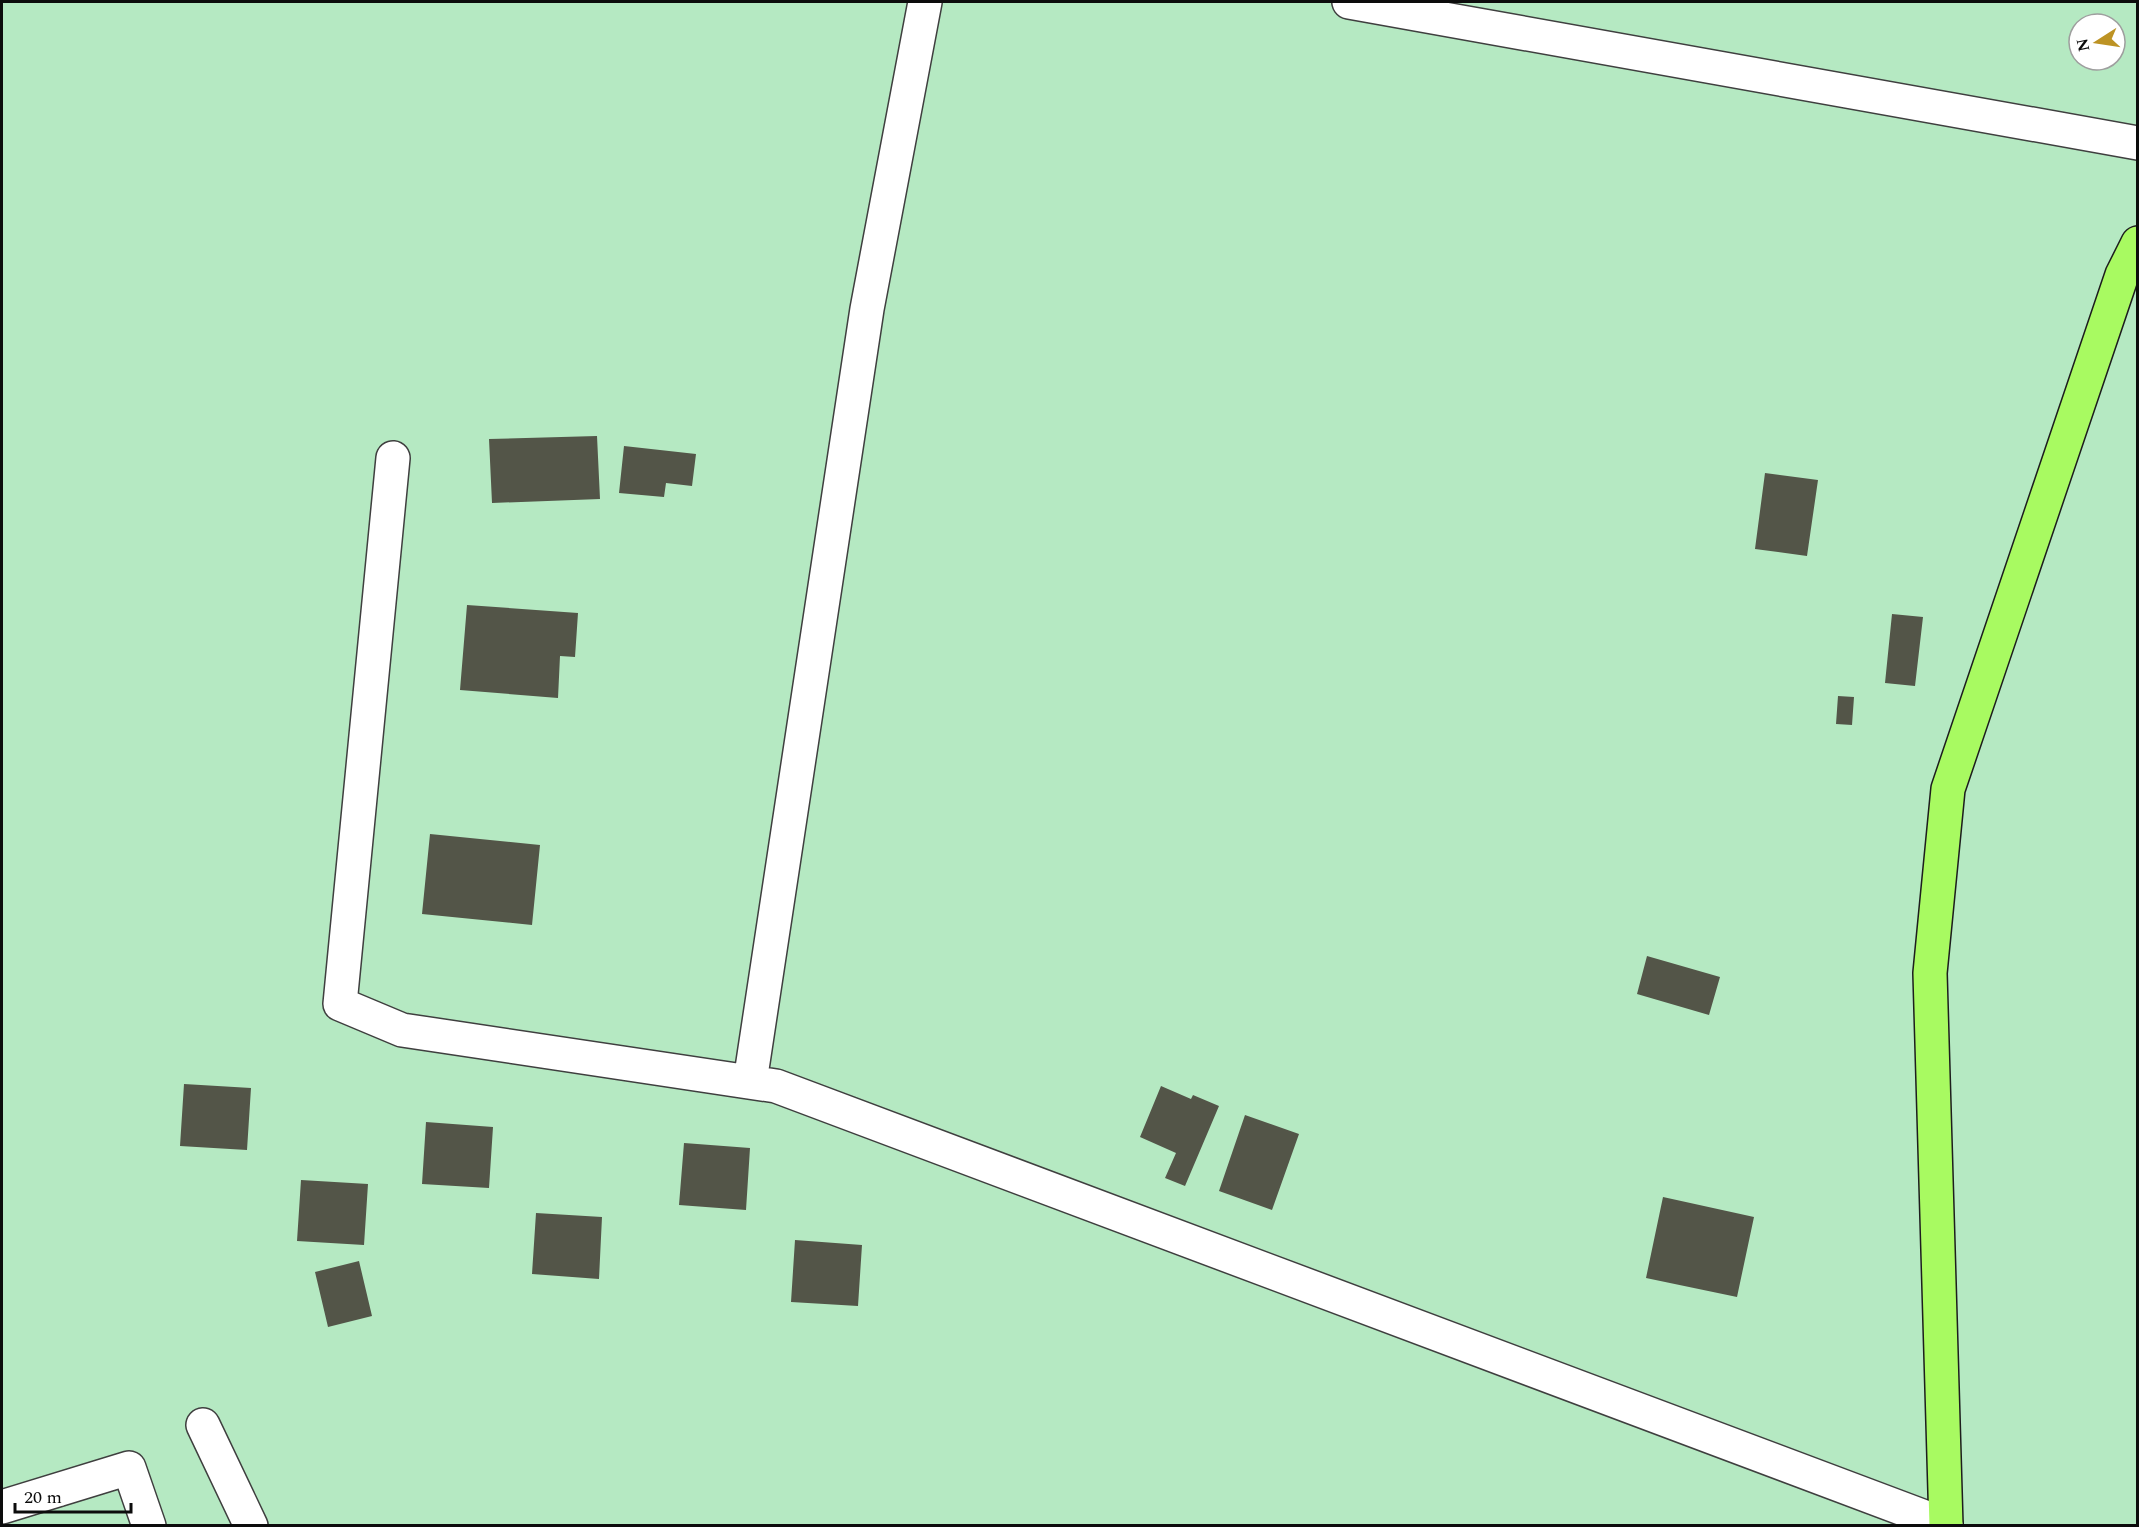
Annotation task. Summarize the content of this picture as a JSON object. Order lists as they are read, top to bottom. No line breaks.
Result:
{"scale_bar":"20 m","north":"left"}
